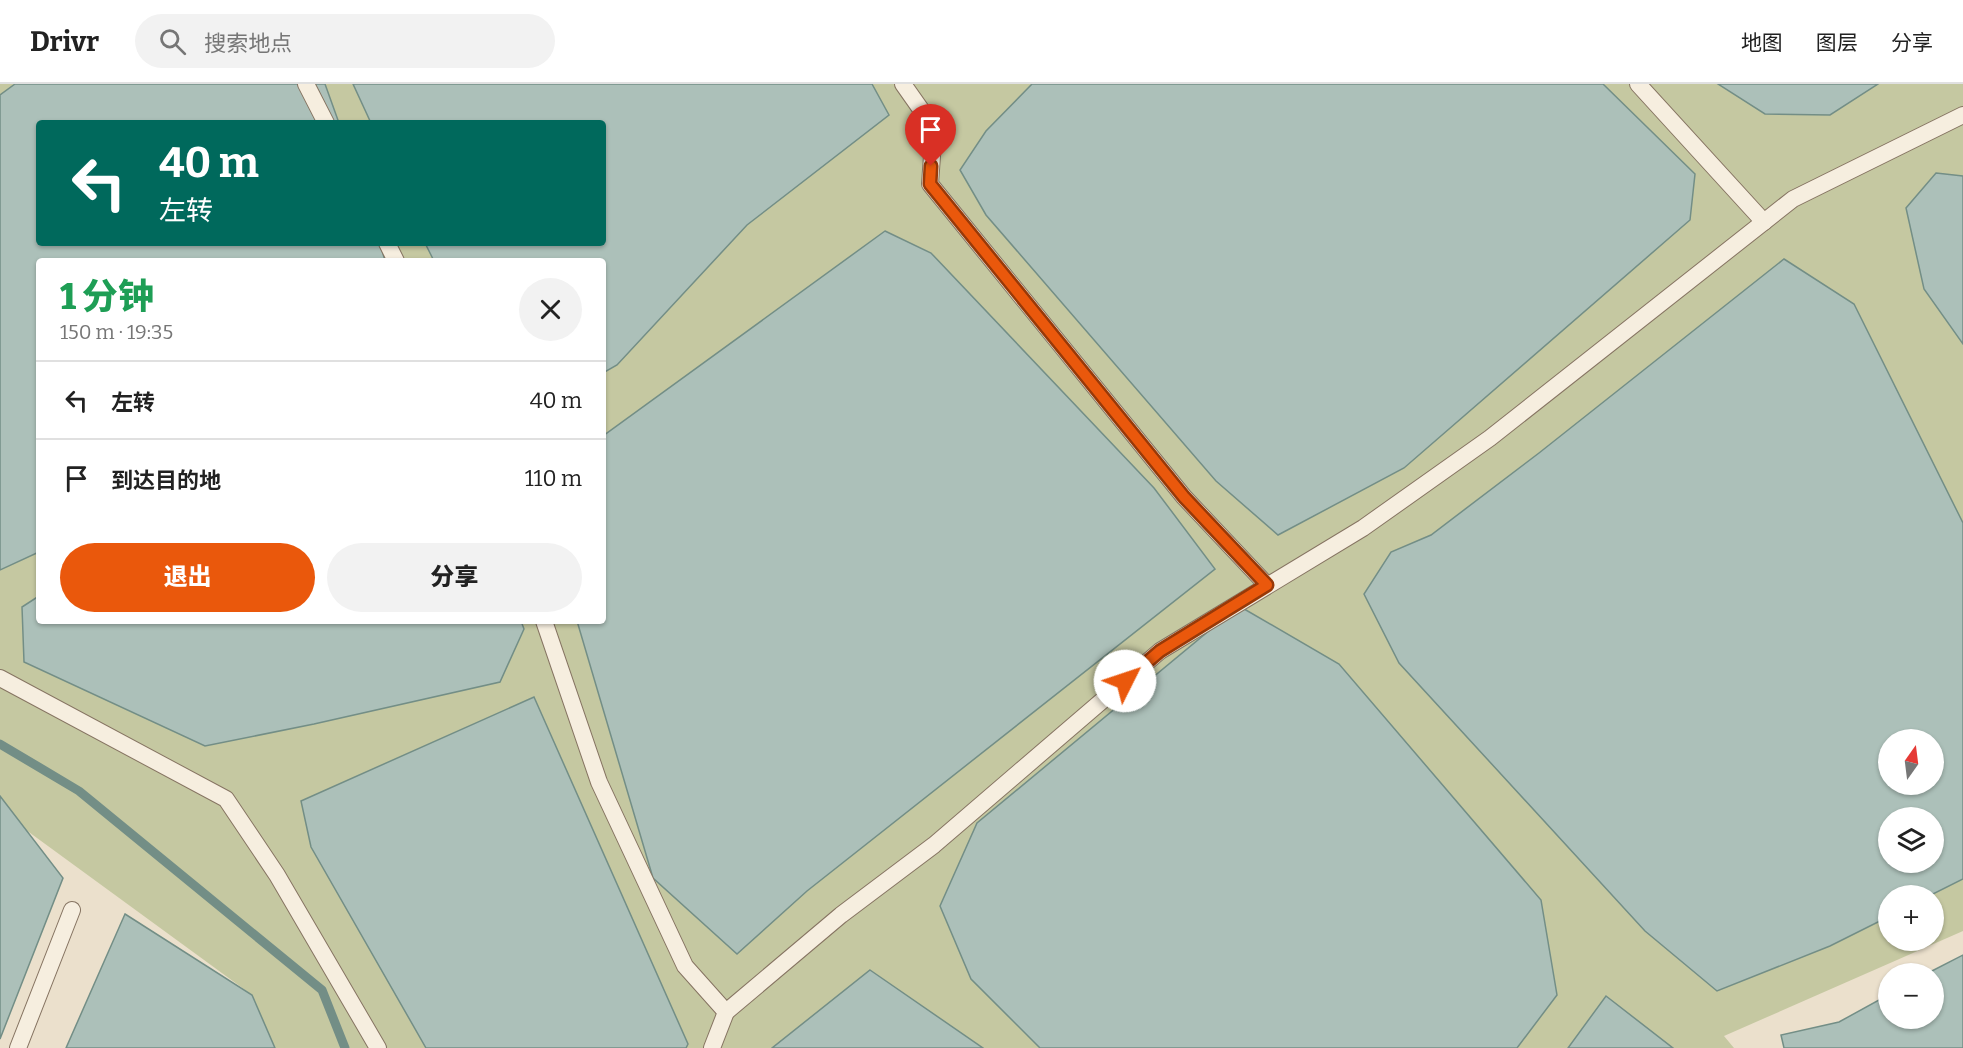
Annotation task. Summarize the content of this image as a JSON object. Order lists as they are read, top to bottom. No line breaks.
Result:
{"north":"top","page":{"header":"Drivr","search":"搜索地点","nav":["地图","图层","分享"],"turn":["40 m","左转"],"heading":["1 分钟","150 m · 19:35"],"list":[{"name":"左转","value":"40 m"},{"name":"到达目的地","value":"110 m"}],"buttons":["退出","分享"],"map_buttons":["+","−"]}}
